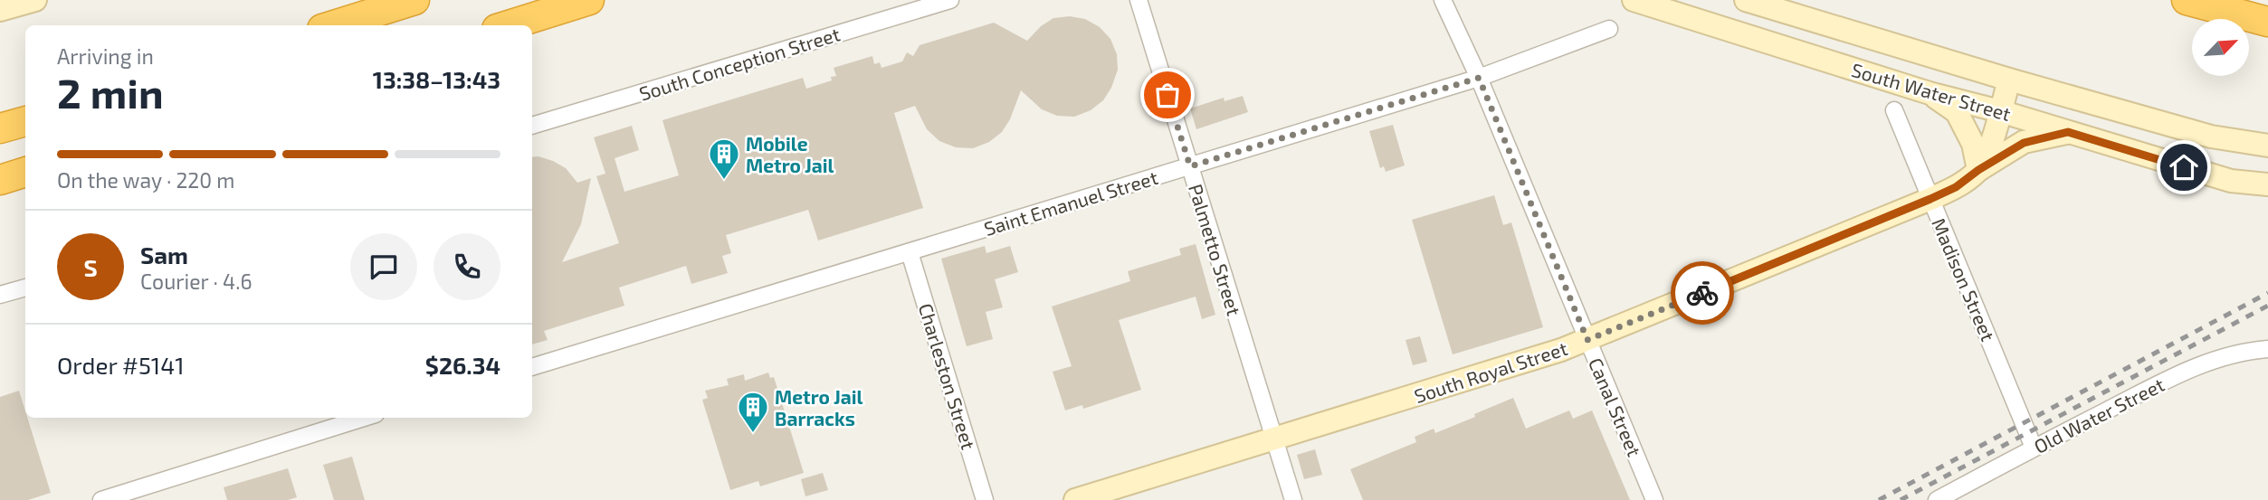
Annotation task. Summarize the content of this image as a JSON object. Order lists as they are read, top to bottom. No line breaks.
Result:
{"streets":{"street":["South Conception Street","South Water Street","Saint Emanuel Street","Palmetto Street","Madison Street","South Royal Street","Charleston Street","Canal Street","Old Water Street"]},"crossings":[["South Water Street","South Royal Street"],["Saint Emanuel Street","Palmetto Street"],["Saint Emanuel Street","Charleston Street"],["Saint Emanuel Street","Canal Street"],["Palmetto Street","South Royal Street"],["Madison Street","South Royal Street"],["Madison Street","Old Water Street"],["South Royal Street","Canal Street"]],"places":{"building":["Mobile Metro Jail","Metro Jail Barracks"]},"north":"top right","page":{"heading":["2 min","Arriving in","13:38–13:43"],"panel":["Sam","Courier · 4.6","Order #5141","$26.34"],"bar":"On the way · 220 m","round":"S"}}
